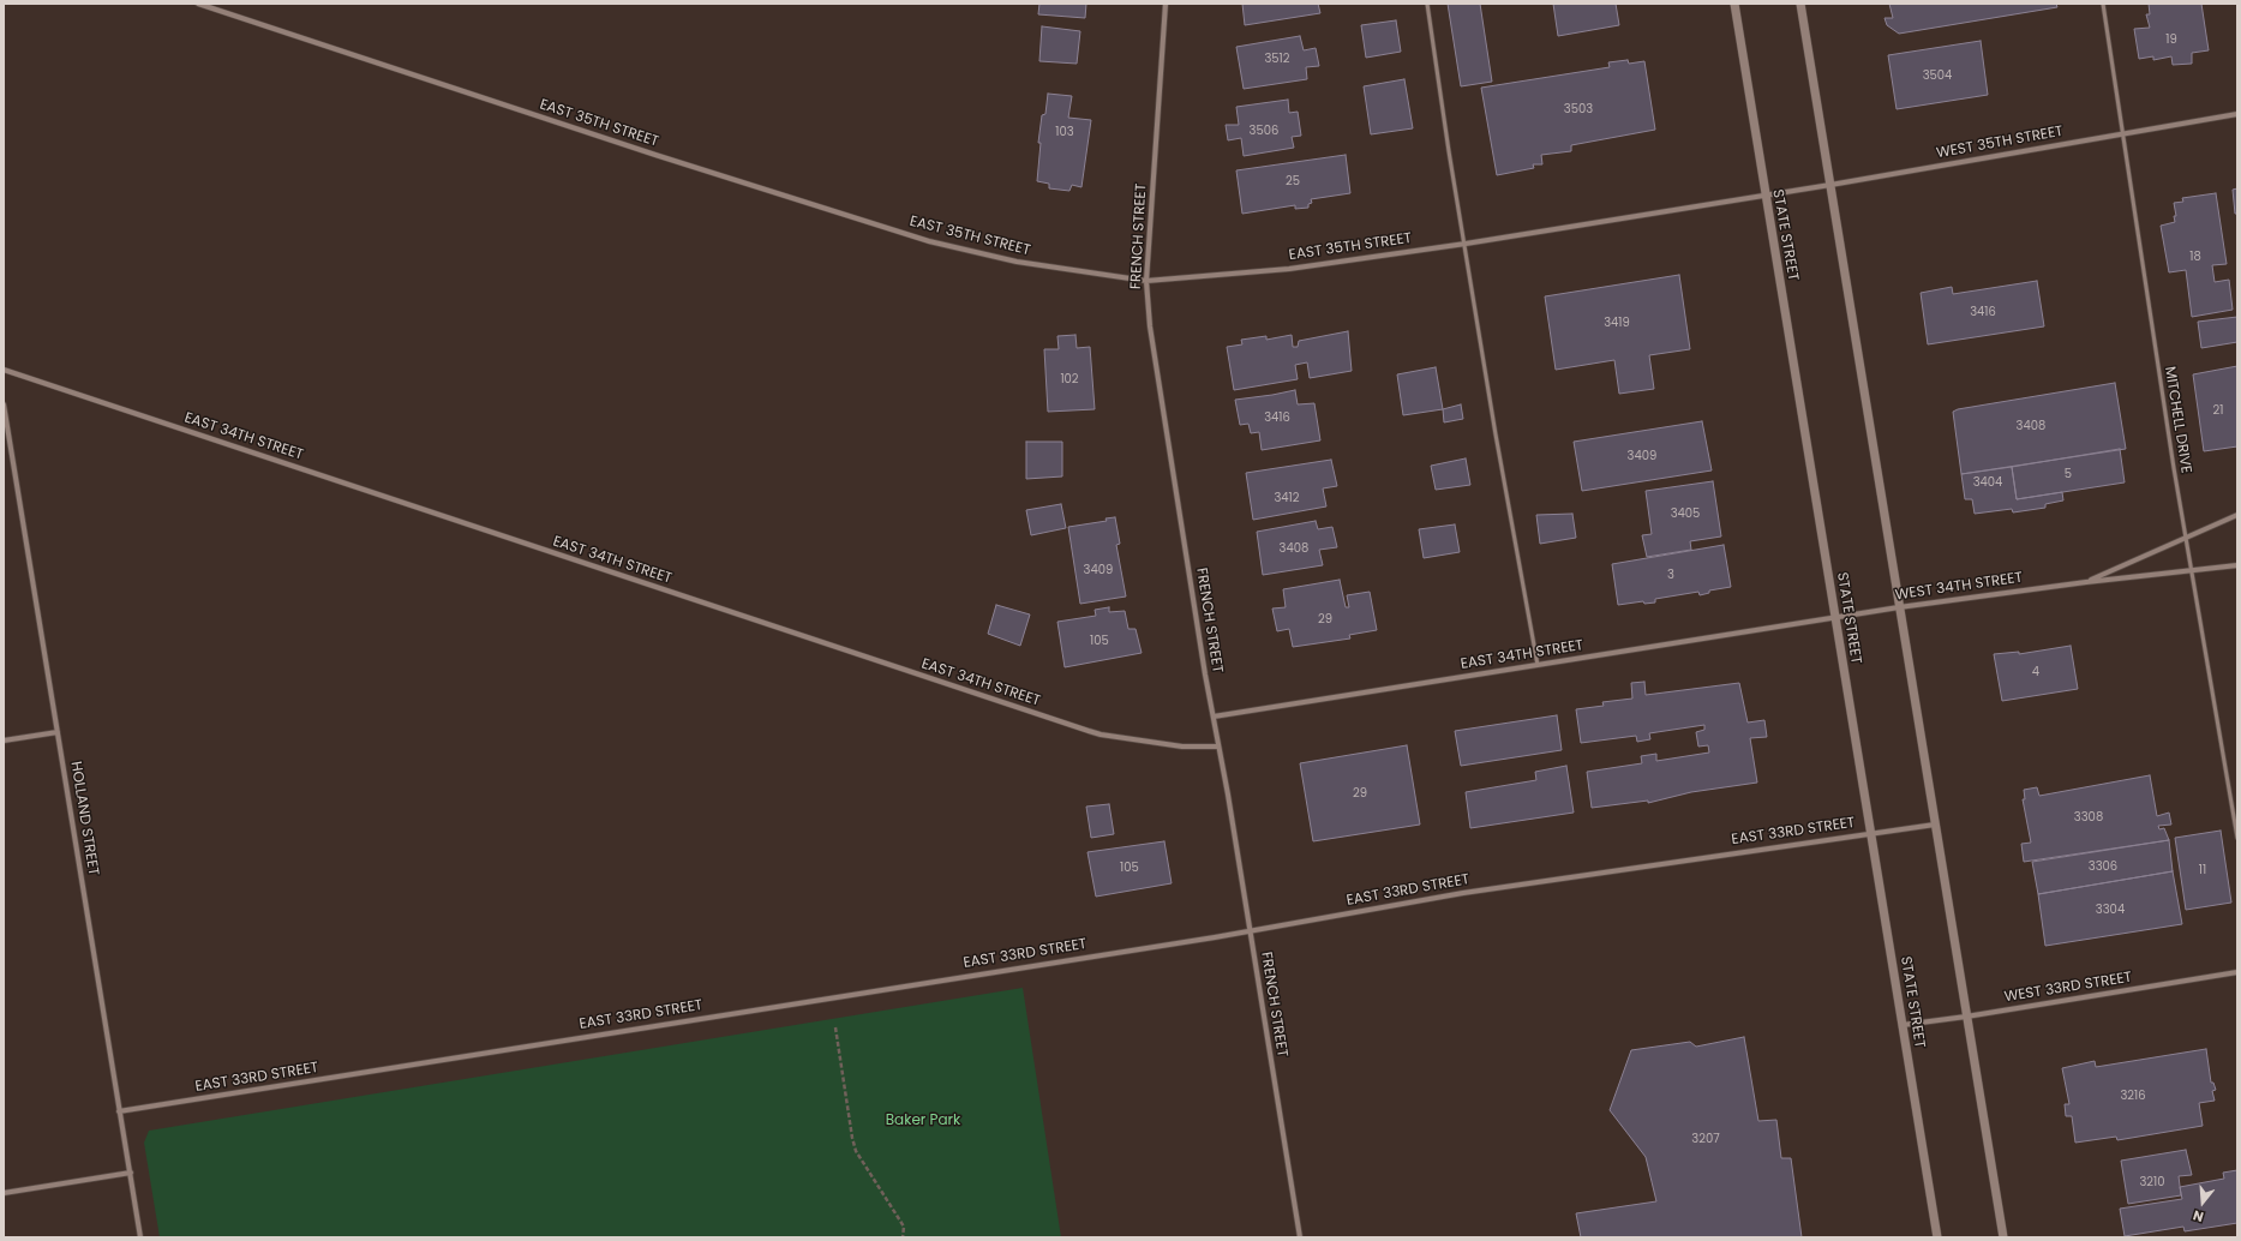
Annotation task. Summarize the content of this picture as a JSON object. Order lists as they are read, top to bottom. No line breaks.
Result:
{"streets":{"street":["EAST 35TH STREET","WEST 35TH STREET","STATE STREET","FRENCH STREET","EAST 34TH STREET","WEST 34TH STREET","HOLLAND STREET","EAST 33RD STREET","WEST 33RD STREET"],"lane":["MITCHELL DRIVE"]},"crossings":[["EAST 35TH STREET","WEST 35TH STREET"],["EAST 35TH STREET","STATE STREET"],["EAST 35TH STREET","FRENCH STREET"],["WEST 35TH STREET","STATE STREET"],["WEST 35TH STREET","MITCHELL DRIVE"],["STATE STREET","EAST 34TH STREET"],["STATE STREET","WEST 34TH STREET"],["STATE STREET","EAST 33RD STREET"],["STATE STREET","WEST 33RD STREET"],["FRENCH STREET","EAST 34TH STREET"],["FRENCH STREET","EAST 33RD STREET"],["MITCHELL DRIVE","WEST 34TH STREET"],["EAST 34TH STREET","WEST 34TH STREET"],["HOLLAND STREET","EAST 33RD STREET"]],"parks":["Baker Park"],"house_numbers":["19","3512","3504","3503","3506","103","25","18","3416","3419","102","21","3416","3408","3409","5","3404","3412","3405","3408","3409","3","29","105","4","29","3308","3306","105","11","3304","3216","3207","3210"],"north":"bottom"}
